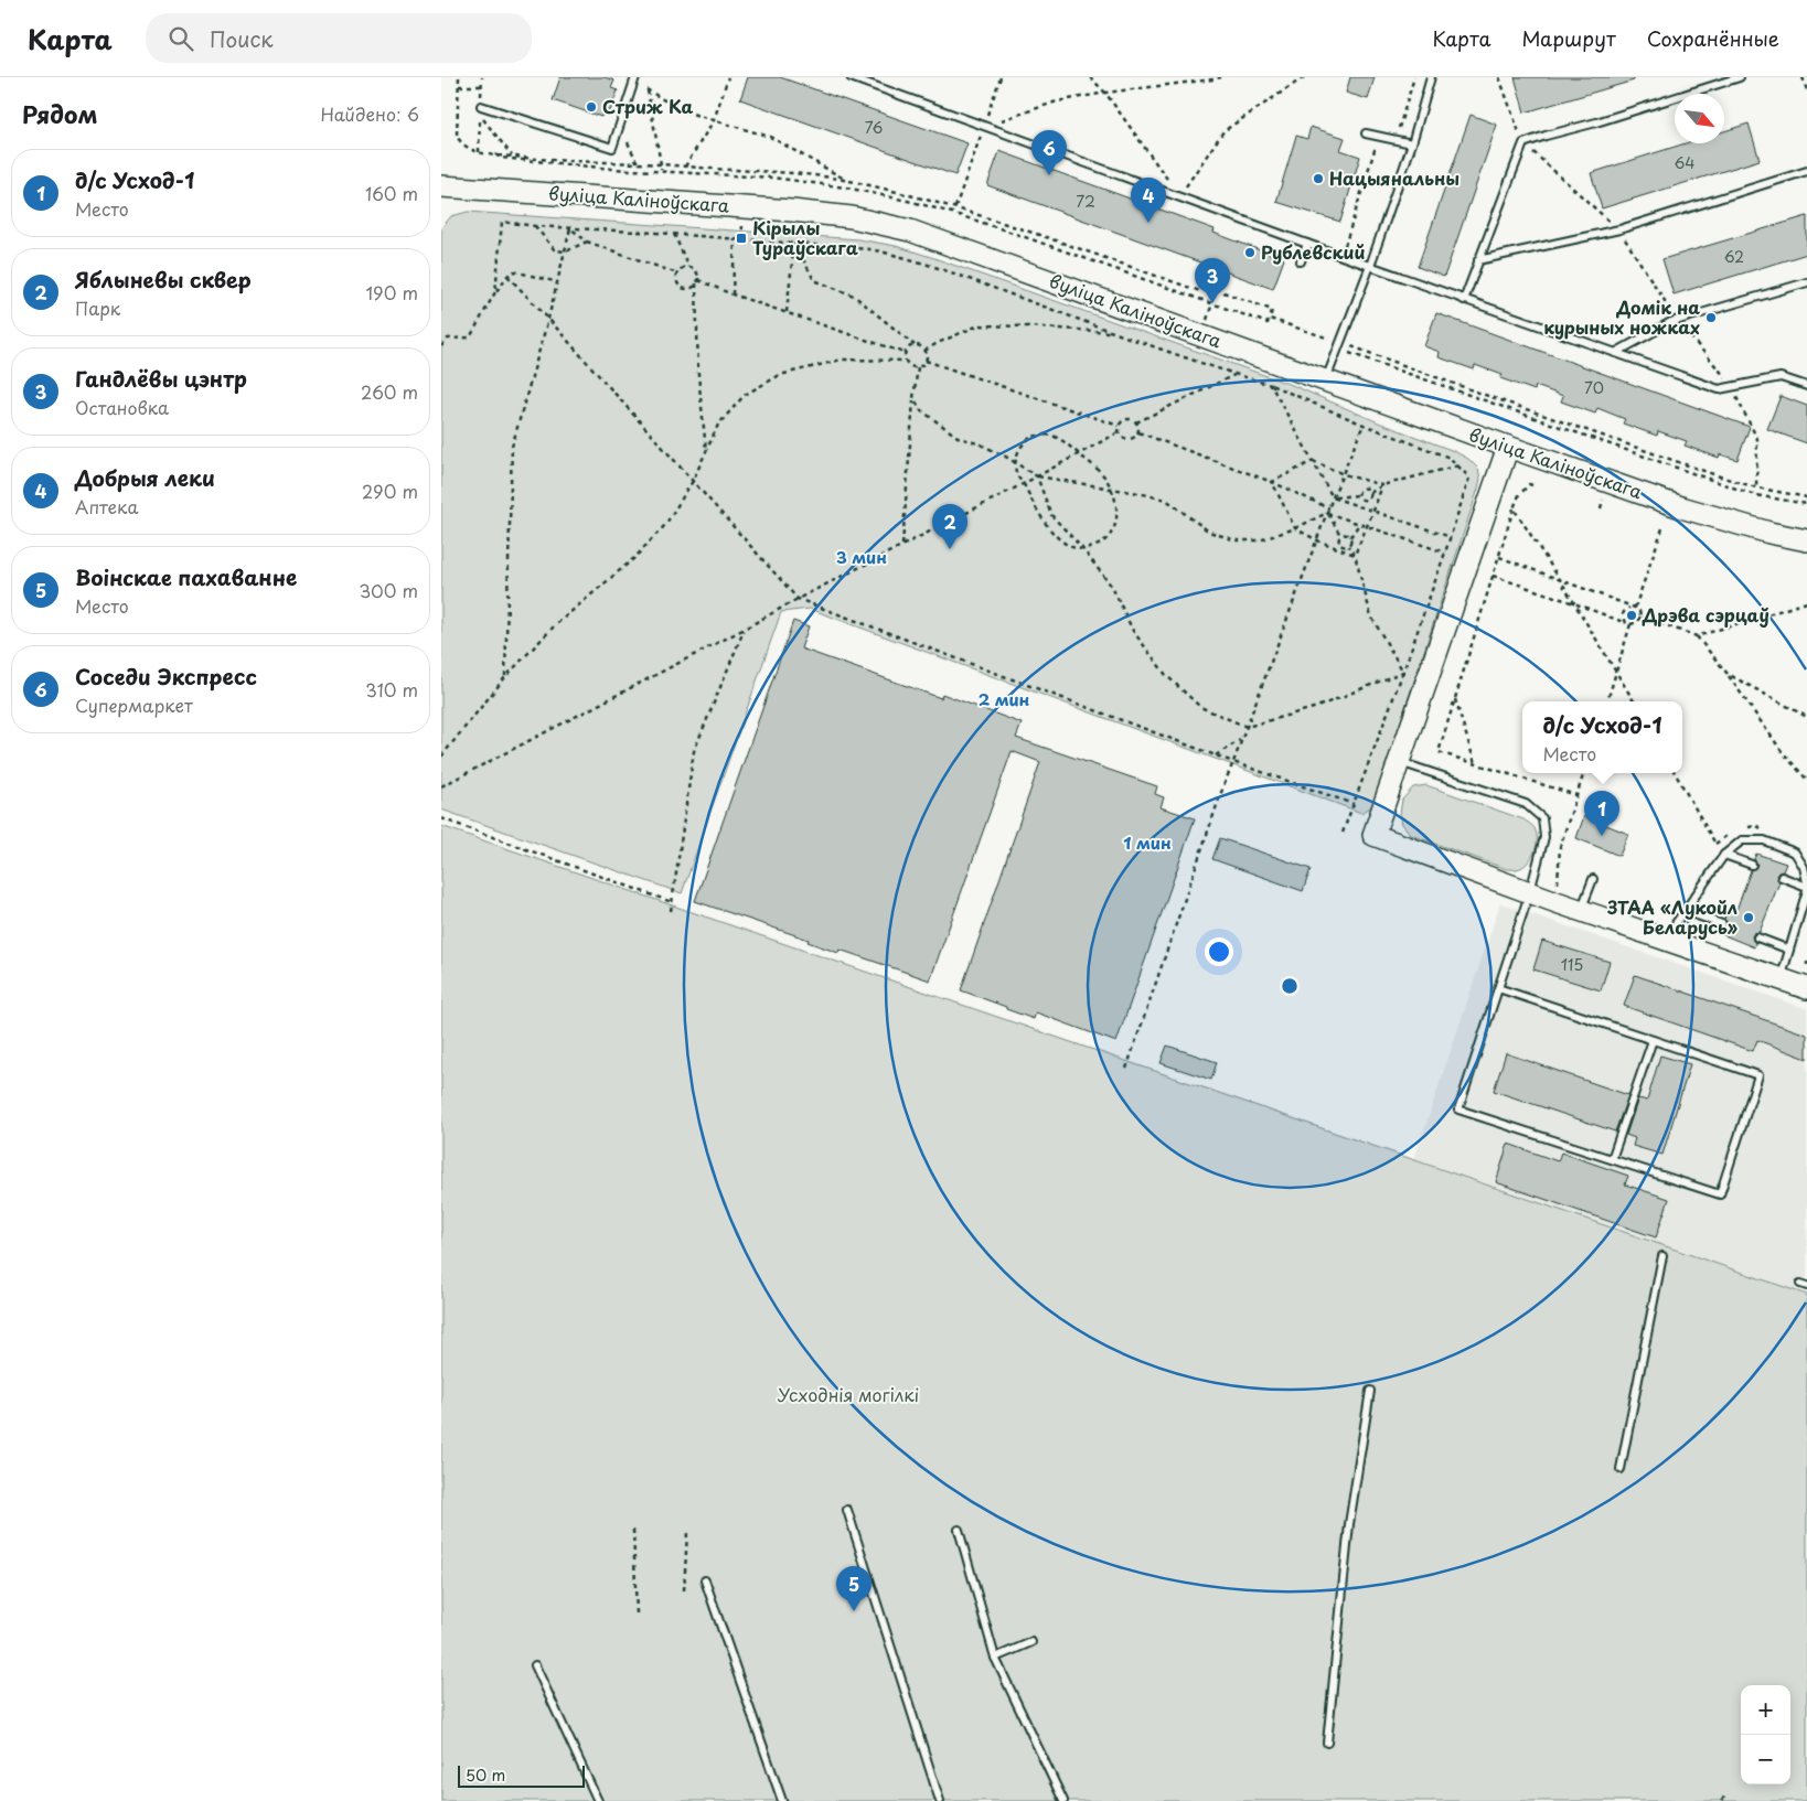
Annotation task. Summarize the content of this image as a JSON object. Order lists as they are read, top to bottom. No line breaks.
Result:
{"streets":{"main road":["вуліца Каліноўскага"]},"parks":["Усходнія могілкі"],"places":{"other":["Стриж Ка","Нацыянальны","Рублевский","Домік на курыных ножках","Дрэва сэрцаў","ЗТАА «Лукойл Беларусь»"],"transit":["Кірылы Тураўскага"]},"house_numbers":["76","64","72","62","70","115"],"scale_bar":"50 m","north":"bottom right","page":{"header":"Карта","search":"Поиск","nav":["Карта","Маршрут","Сохранённые"],"heading":["Рядом","Найдено: 6"],"pins":["6","4","3","2","1","5"],"list":[{"mark":"1","name":"д/с Усход-1","note":"Место","value":"160 m"},{"mark":"2","name":"Яблыневы сквер","note":"Парк","value":"190 m"},{"mark":"3","name":"Гандлёвы цэнтр","note":"Остановка","value":"260 m"},{"mark":"4","name":"Добрыя леки","note":"Аптека","value":"290 m"},{"mark":"5","name":"Воінскае пахаванне","note":"Место","value":"300 m"},{"mark":"6","name":"Соседи Экспресс","note":"Супермаркет","value":"310 m"}],"popup":["д/с Усход-1","Место"],"map_buttons":["+","−"],"scale":"50 m"},"rings":["3 мин","2 мин","1 мин"]}
